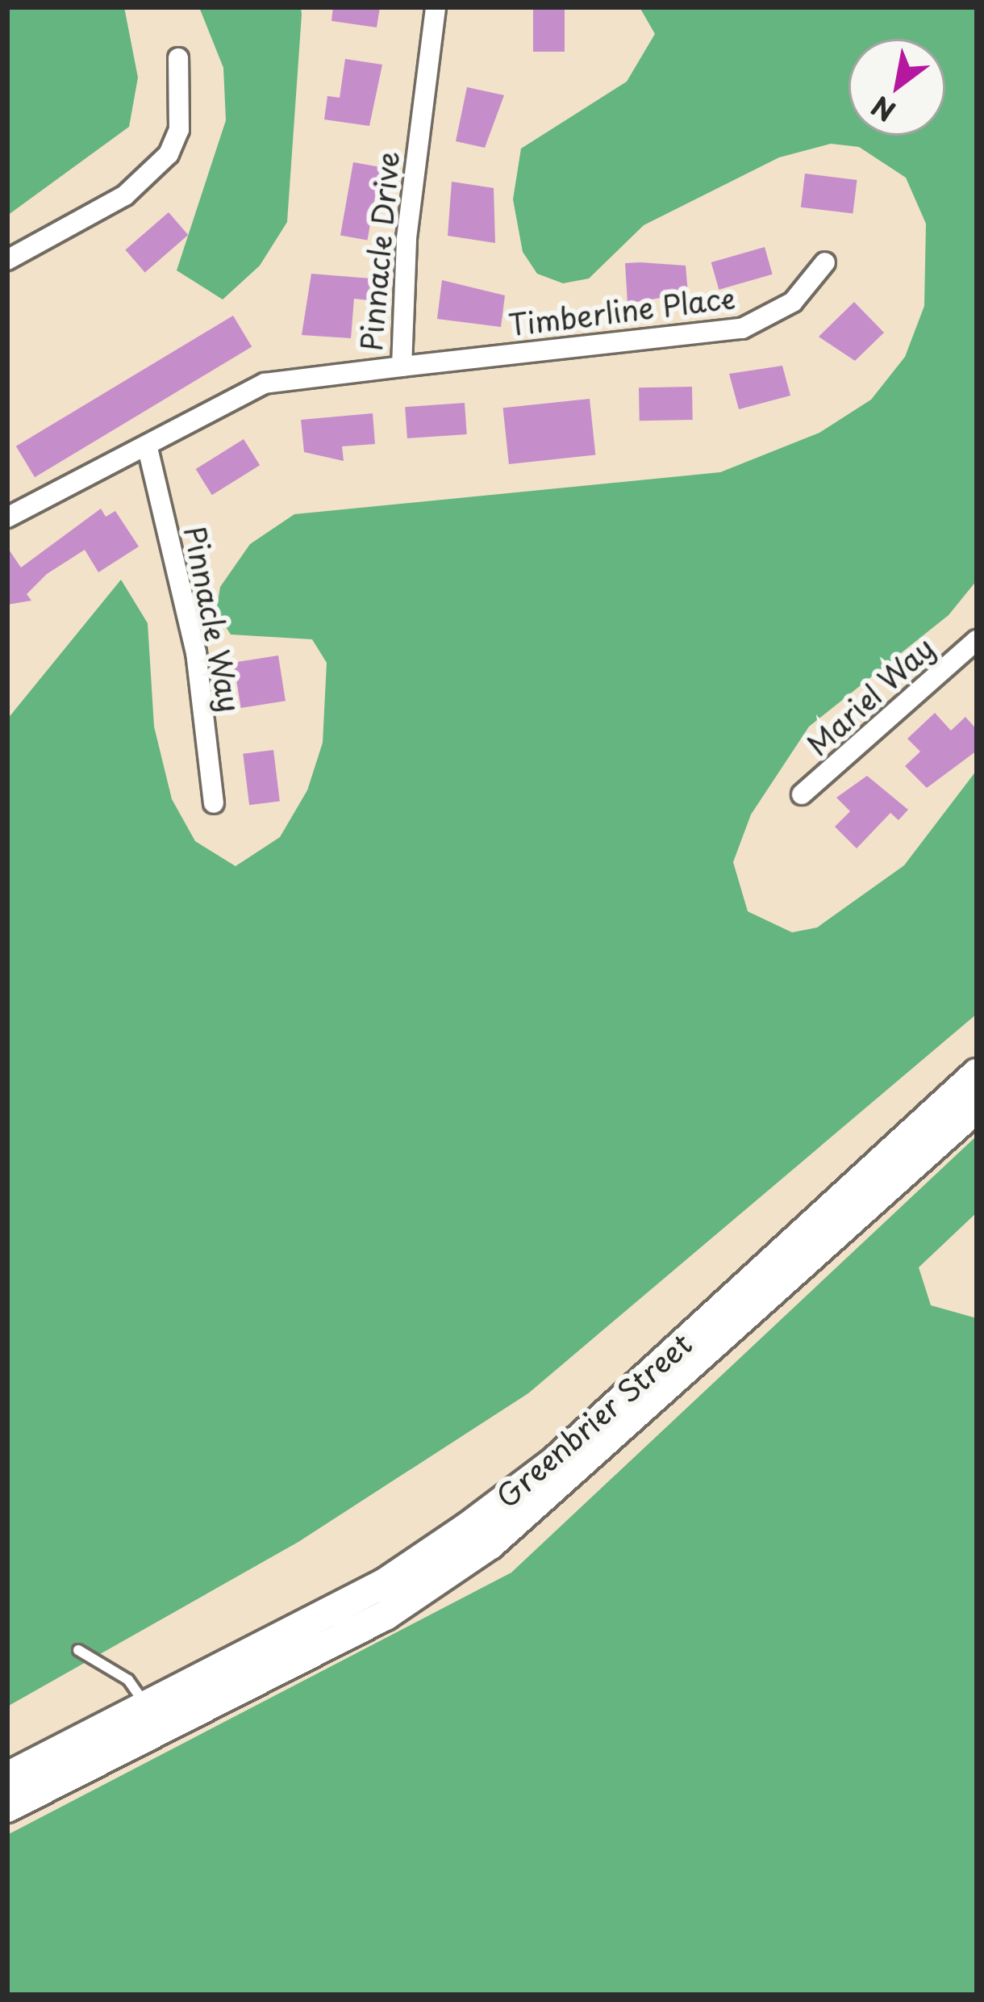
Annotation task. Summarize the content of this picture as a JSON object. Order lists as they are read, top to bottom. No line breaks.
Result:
{"streets":{"main road":["Greenbrier Street"],"street":["Pinnacle Drive","Timberline Place","Pinnacle Way","Mariel Way"]},"crossings":[["Pinnacle Drive","Timberline Place"],["Pinnacle Drive","Pinnacle Way"]],"north":"bottom left"}
